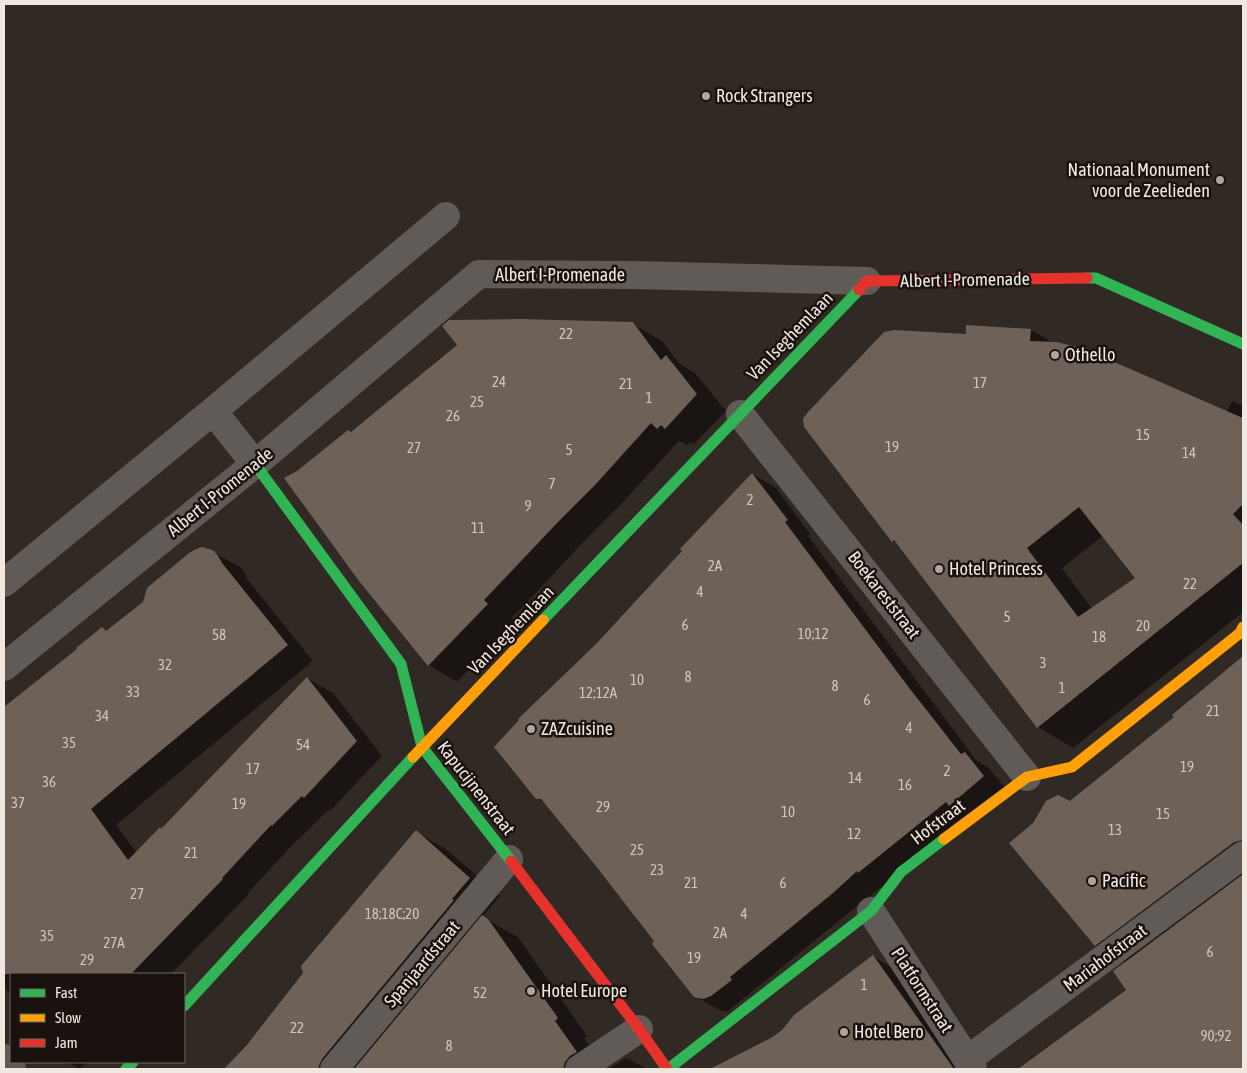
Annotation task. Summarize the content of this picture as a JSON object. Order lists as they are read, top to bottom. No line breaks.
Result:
{"streets":{"street":["Albert I-Promenade","Van Iseghemlaan","Boekareststraat","Kapucijnenstraat","Hofstraat","Mariahofstraat","Spanjaardstraat","Platformstraat"]},"crossings":[["Albert I-Promenade","Van Iseghemlaan"],["Albert I-Promenade","Kapucijnenstraat"],["Van Iseghemlaan","Boekareststraat"],["Van Iseghemlaan","Kapucijnenstraat"],["Boekareststraat","Hofstraat"],["Kapucijnenstraat","Hofstraat"],["Kapucijnenstraat","Spanjaardstraat"],["Hofstraat","Platformstraat"],["Mariahofstraat","Platformstraat"]],"places":["Rock Strangers","Nationaal Monument voor de Zeelieden","Othello","Hotel Princess","ZAZcuisine","Pacific","Hotel Europe","Hotel Bero"],"house_numbers":["22","24","17","21","1","25","26","15","19","27","5","14","7","2","9","11","2A","22","4","5","6","20","10;12","58","18","3","32","8","10","8","1","33","12;12A","6","21","34","4","35","54","19","17","2","14","36","16","37","19","29","10","15","13","12","25","21","23","21","6","27","18;18C;20","4","2A","35","27A","6","19","29","1","52","22","90;92","8"],"legend":["Fast","Slow","Jam"]}
